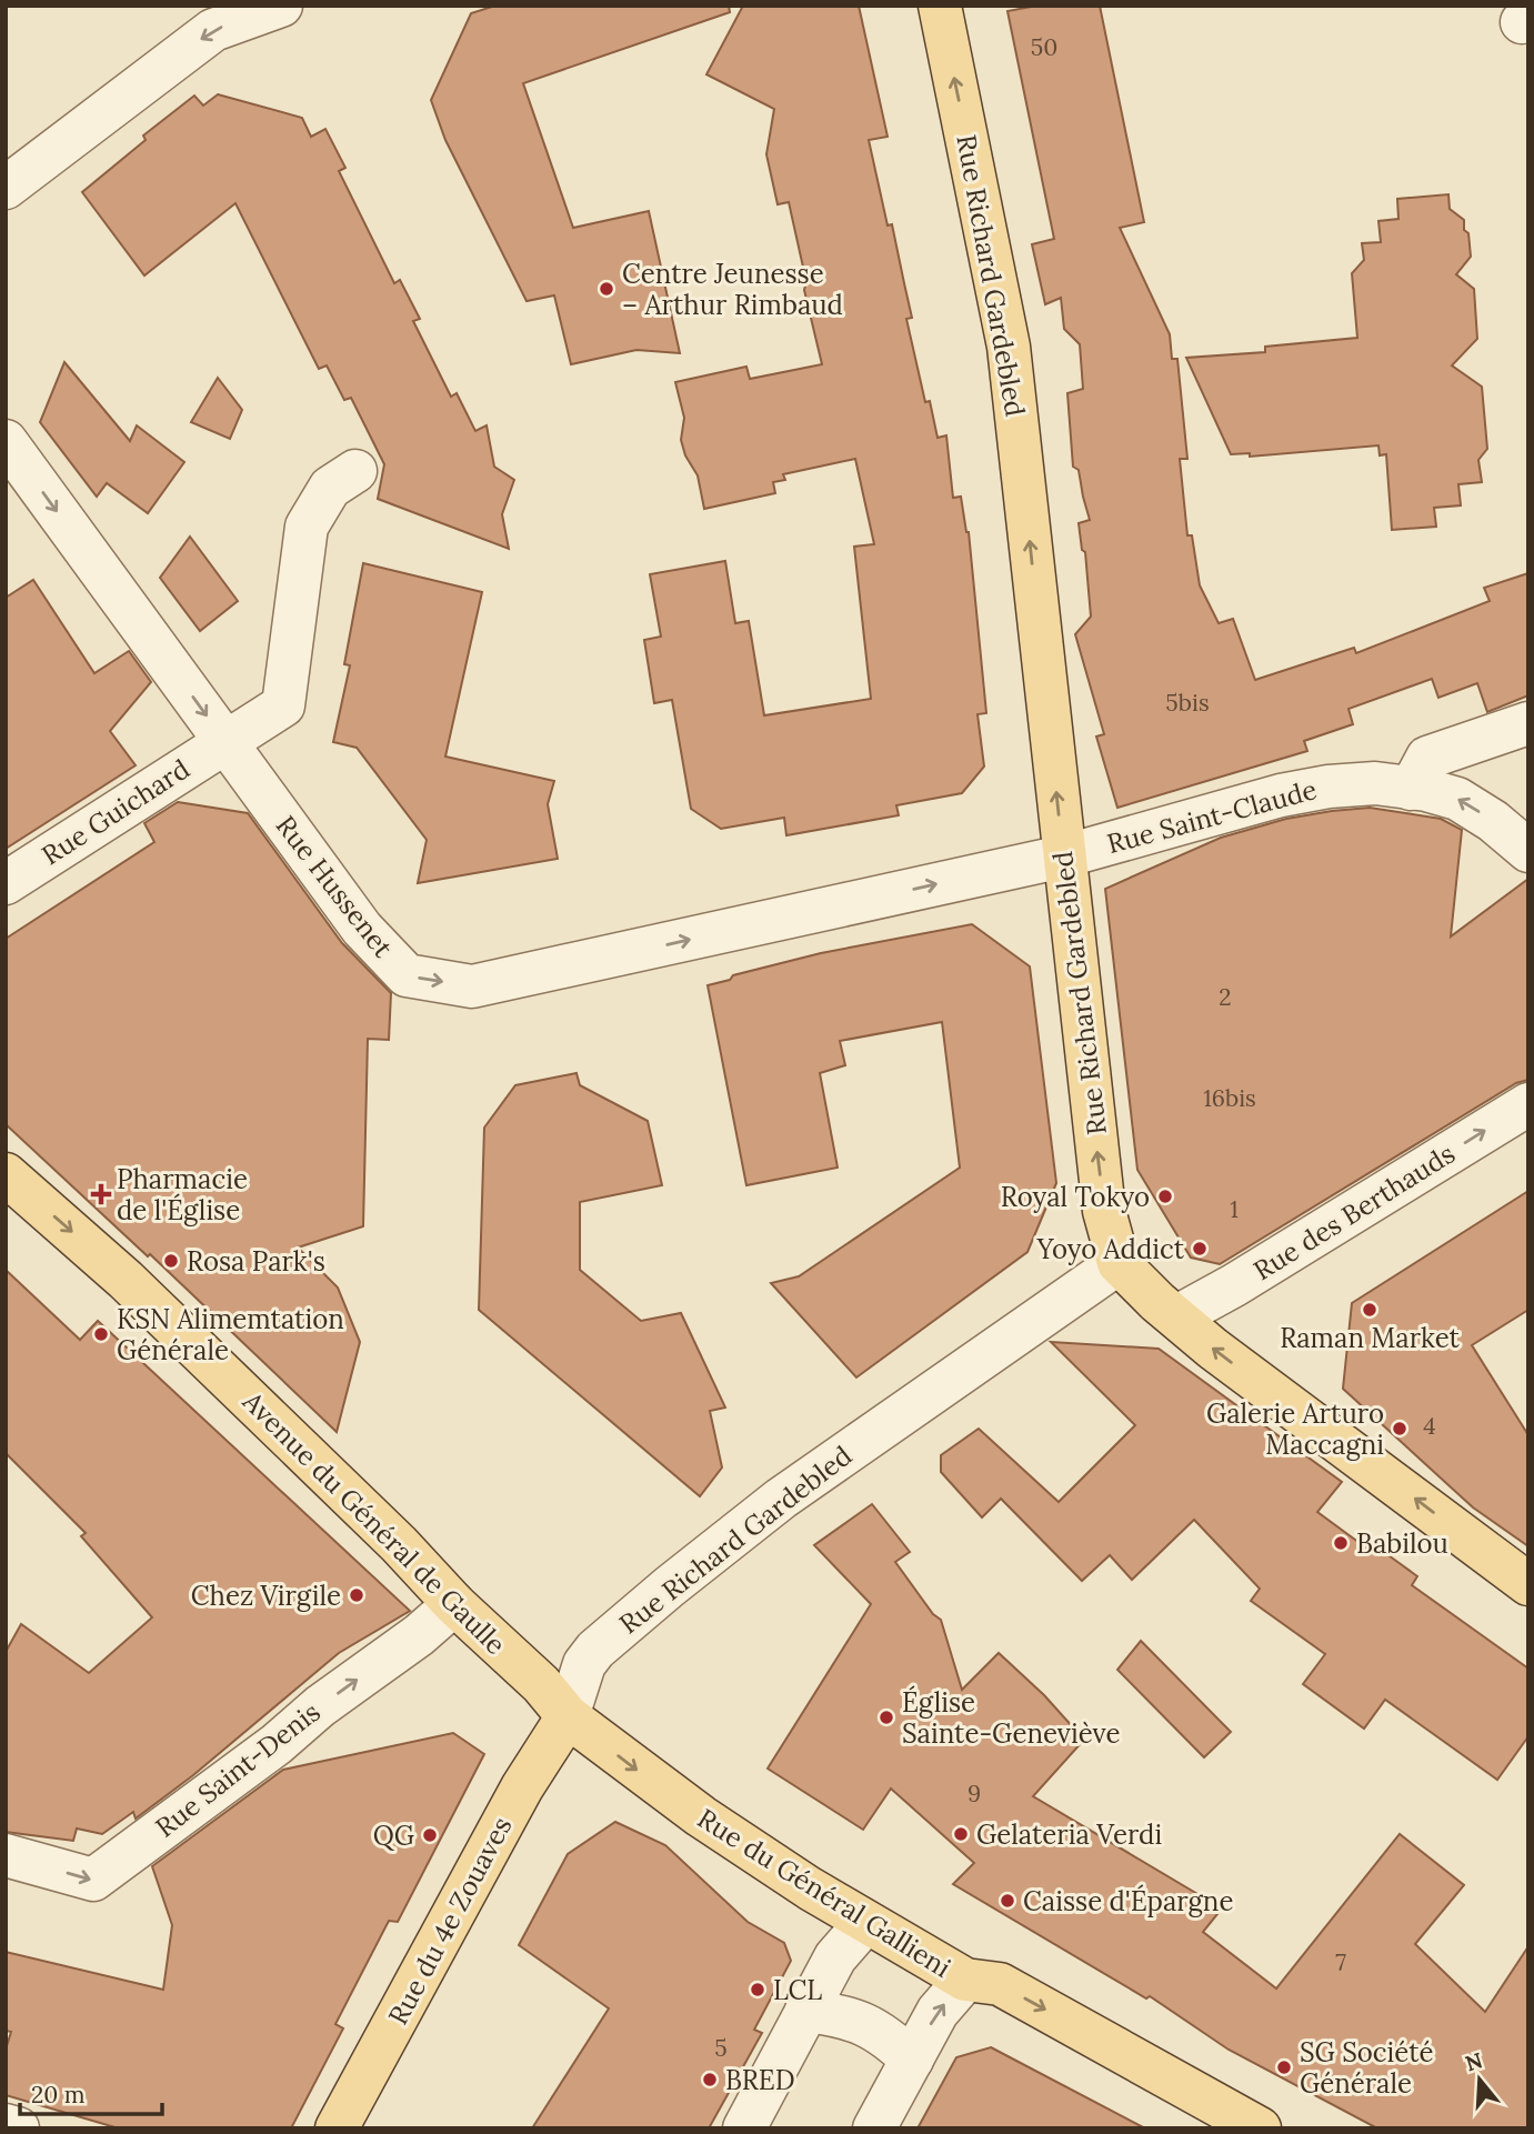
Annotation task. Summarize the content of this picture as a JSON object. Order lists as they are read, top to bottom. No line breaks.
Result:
{"streets":{"main road":["Rue Richard Gardebled","Avenue du Général de Gaulle","Rue du Général Gallieni","Rue du 4e Zouaves"],"street":["Rue Guichard","Rue Saint-Claude","Rue Hussenet","Rue des Berthauds","Rue Saint-Denis"]},"crossings":[["Rue Richard Gardebled","Rue Saint-Claude"],["Rue Richard Gardebled","Rue Hussenet"],["Rue Richard Gardebled","Avenue du Général de Gaulle"],["Rue Richard Gardebled","Rue du Général Gallieni"],["Rue Richard Gardebled","Rue du 4e Zouaves"],["Rue Guichard","Rue Hussenet"],["Rue Saint-Claude","Rue Hussenet"],["Avenue du Général de Gaulle","Rue Saint-Denis"],["Avenue du Général de Gaulle","Rue du Général Gallieni"],["Avenue du Général de Gaulle","Rue du 4e Zouaves"],["Rue du Général Gallieni","Rue du 4e Zouaves"]],"one_way":["Rue Richard Gardebled","Rue Hussenet","Rue des Berthauds","Avenue du Général de Gaulle","Rue Saint-Denis","Rue du Général Gallieni"],"places":{"other":["Centre Jeunesse – Arthur Rimbaud","Royal Tokyo","Yoyo Addict","Rosa Park's","Raman Market","KSN Alimemtation Générale","Galerie Arturo Maccagni","Babilou","Chez Virgile","Église Sainte-Geneviève","Gelateria Verdi","QG","Caisse d'Épargne","LCL","SG Société Générale","BRED"],"health":["Pharmacie de l'Église"]},"house_numbers":["50","5bis","2","16bis","1","4","9","7","5"],"scale_bar":"20 m","north":"top"}
